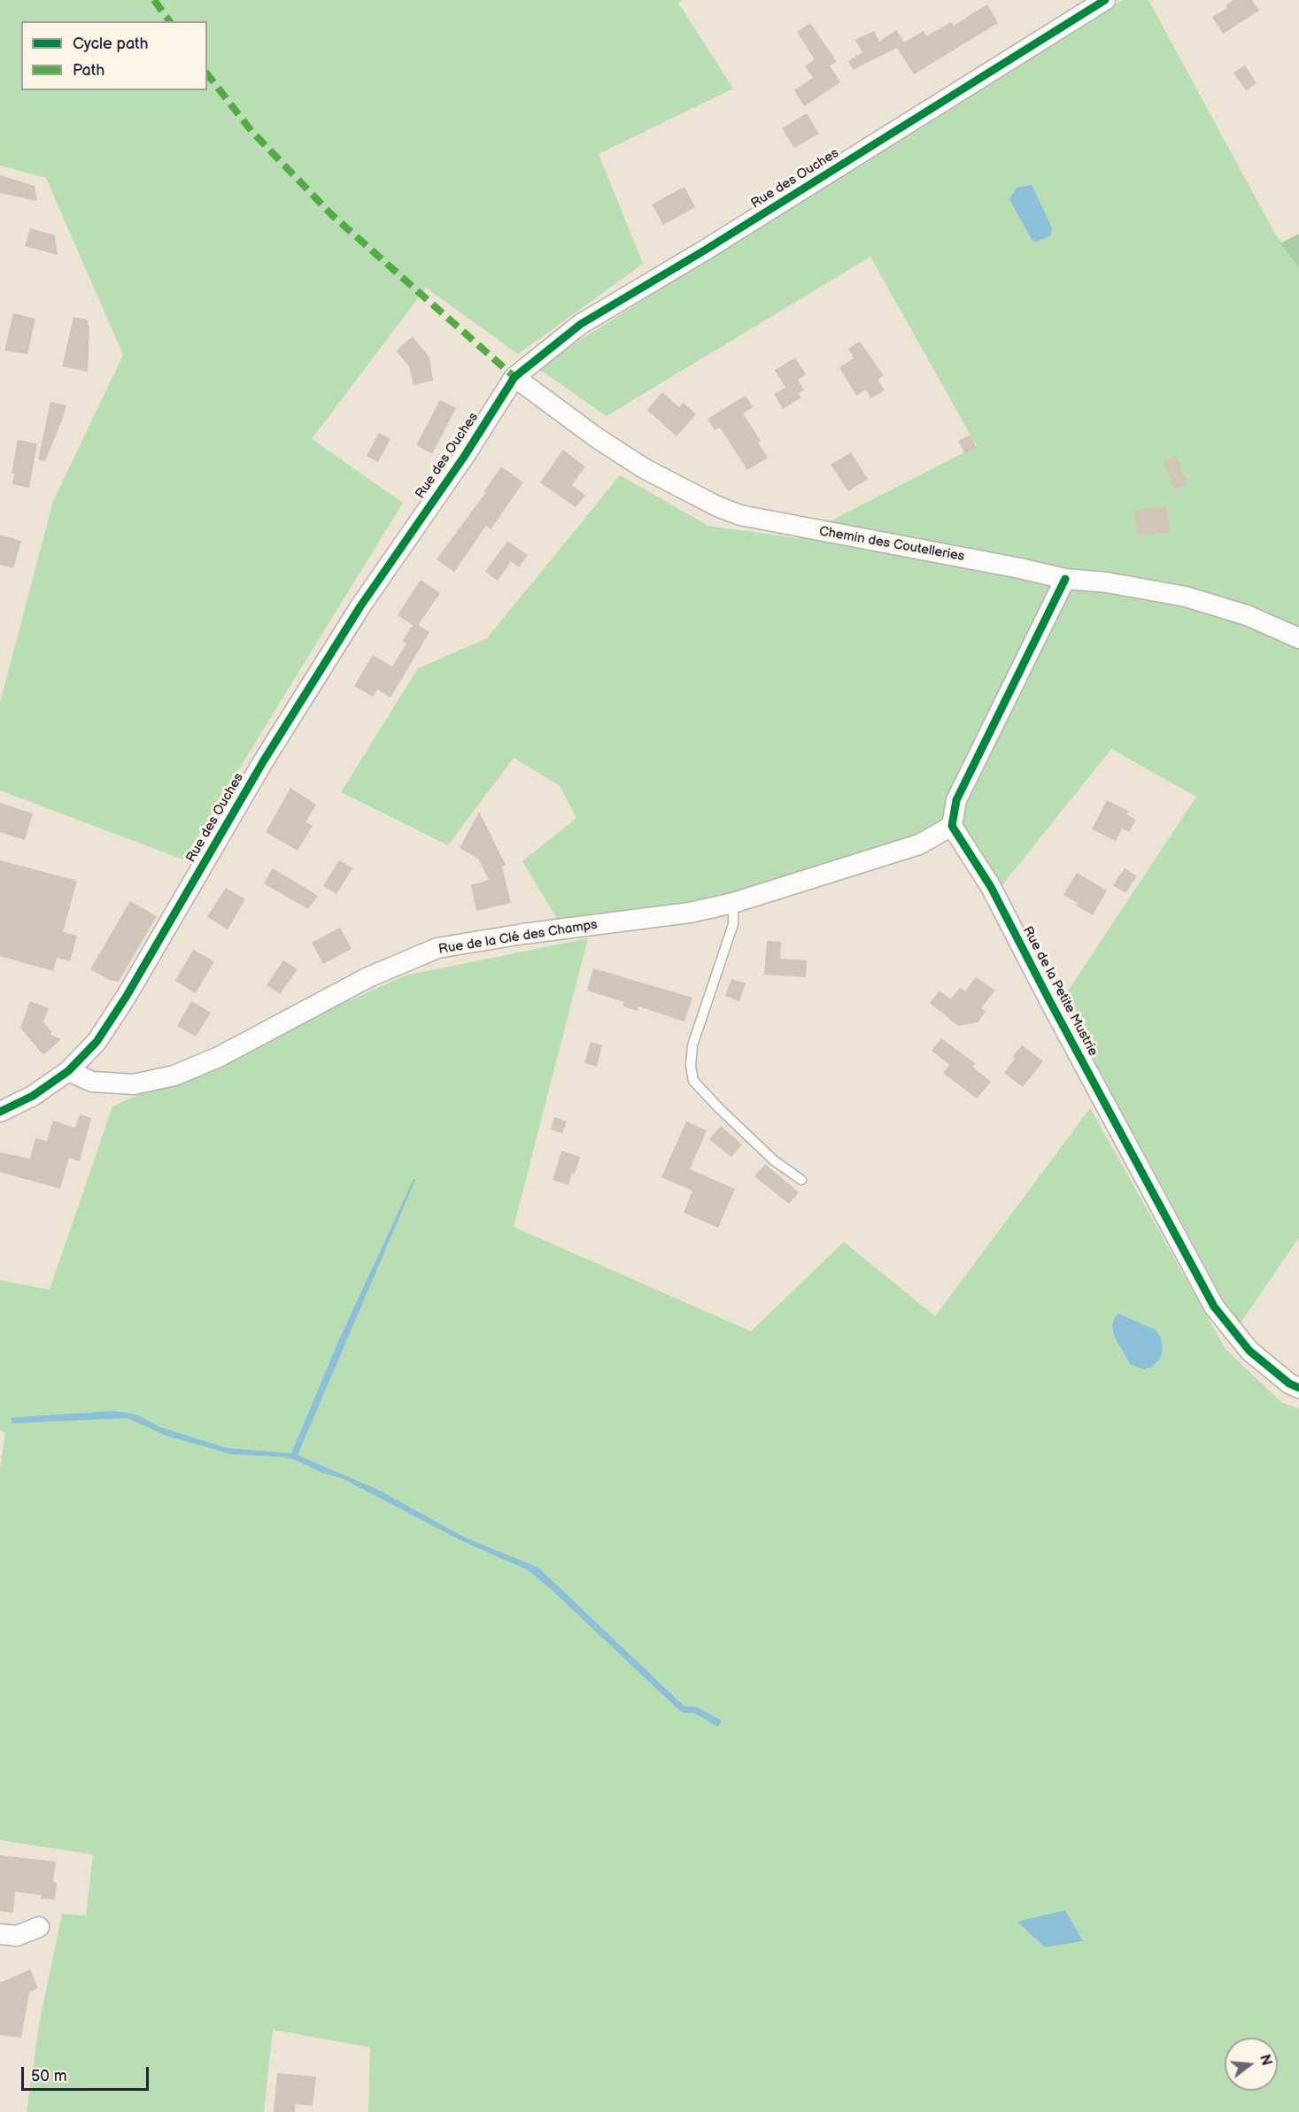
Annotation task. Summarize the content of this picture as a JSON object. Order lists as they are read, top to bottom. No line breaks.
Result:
{"streets":{"street":["Rue des Ouches","Chemin des Coutelleries","Rue de la Clé des Champs","Rue de la Petite Mustrie"]},"crossings":[["Rue des Ouches","Chemin des Coutelleries"],["Rue des Ouches","Rue de la Clé des Champs"],["Rue de la Clé des Champs","Rue de la Petite Mustrie"]],"legend":["Cycle path","Path"],"scale_bar":"50 m","north":"right"}
